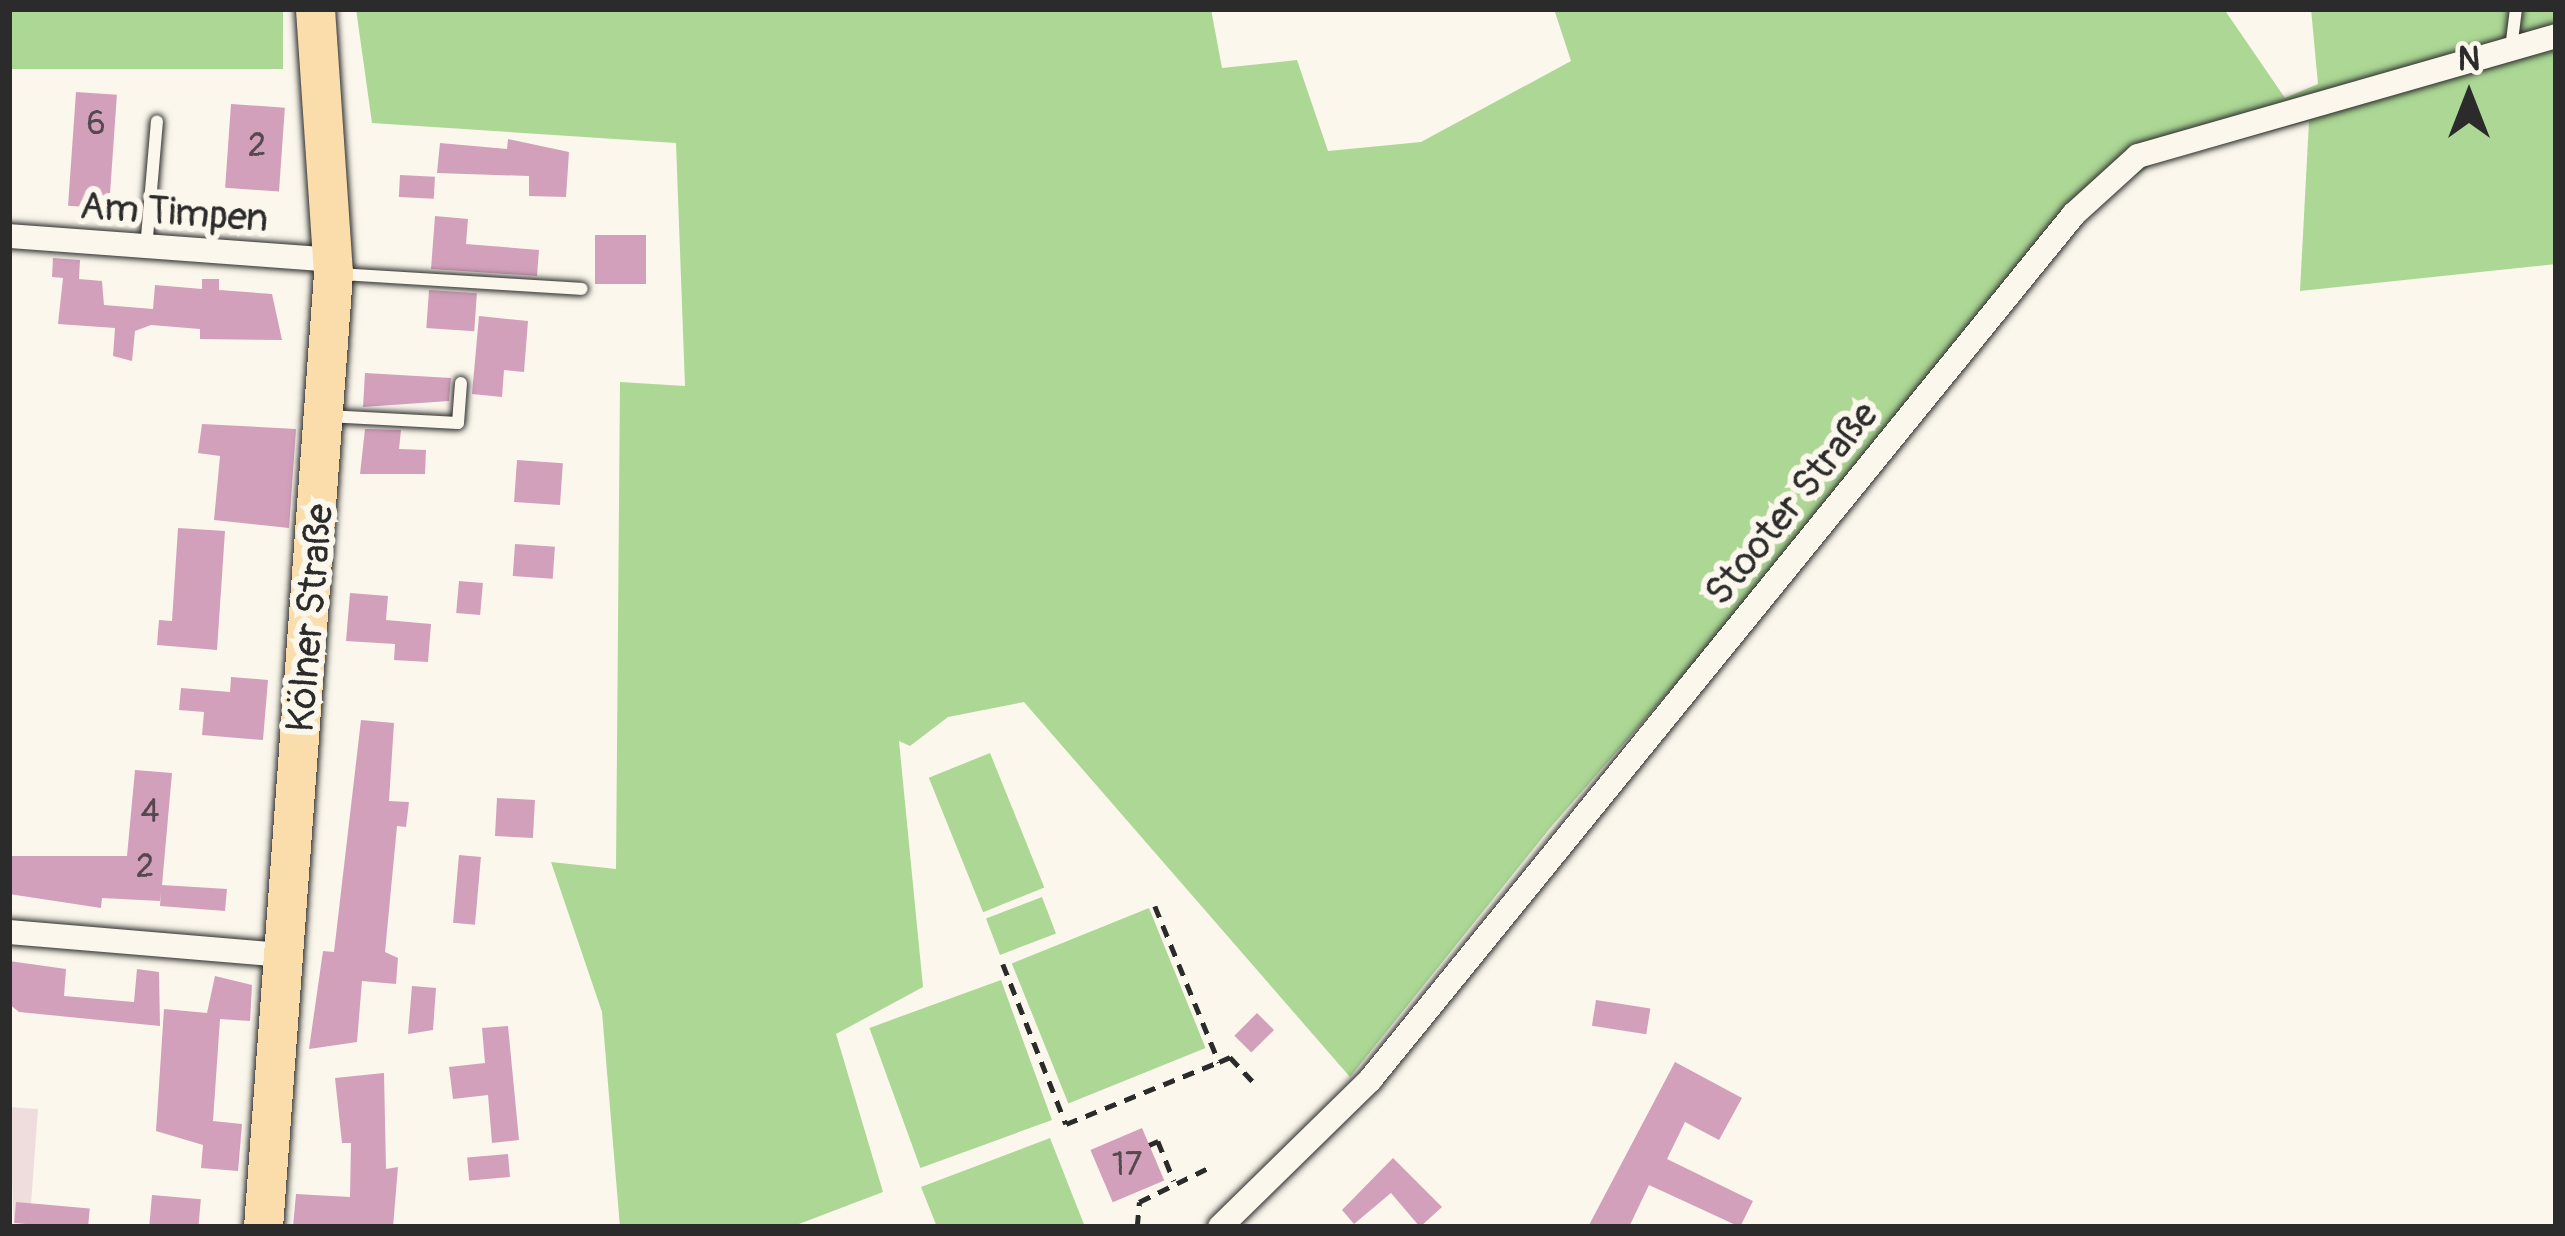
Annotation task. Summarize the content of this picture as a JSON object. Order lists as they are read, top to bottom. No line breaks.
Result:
{"streets":{"main road":["Kölner Straße"],"street":["Am Timpen","Stooter Straße"]},"crossings":[["Am Timpen","Kölner Straße"]],"house_numbers":["6","2","4","2","17"],"north":"top"}
